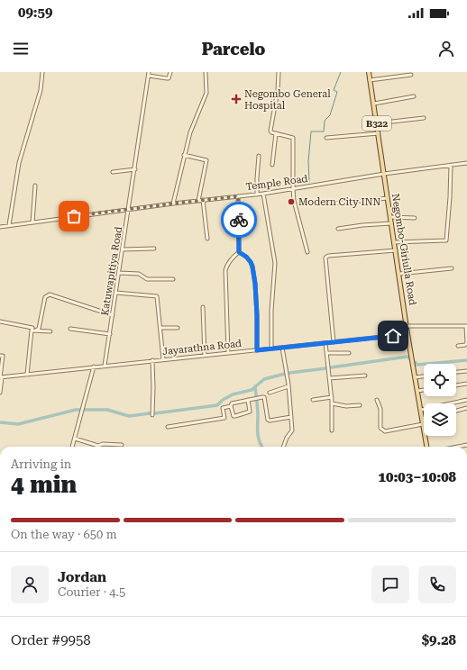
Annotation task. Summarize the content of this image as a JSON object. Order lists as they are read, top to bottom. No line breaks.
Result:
{"streets":{"main road":["B322","Negombo-Giriulla Road"],"street":["Temple Road","Katuwapitiya Road","Jayarathna Road"]},"crossings":[["Temple Road","Negombo-Giriulla Road"],["Temple Road","Katuwapitiya Road"],["Negombo-Giriulla Road","Jayarathna Road"],["Katuwapitiya Road","Jayarathna Road"]],"places":{"health":["Negombo General Hospital"],"other":["Modern City INN"]},"page":{"status":"09:59","header":"Parcelo","heading":["4 min","Arriving in","10:03–10:08"],"panel":["Jordan","Courier · 4.5","Order #9958","$9.28"],"bar":"On the way · 650 m"}}
